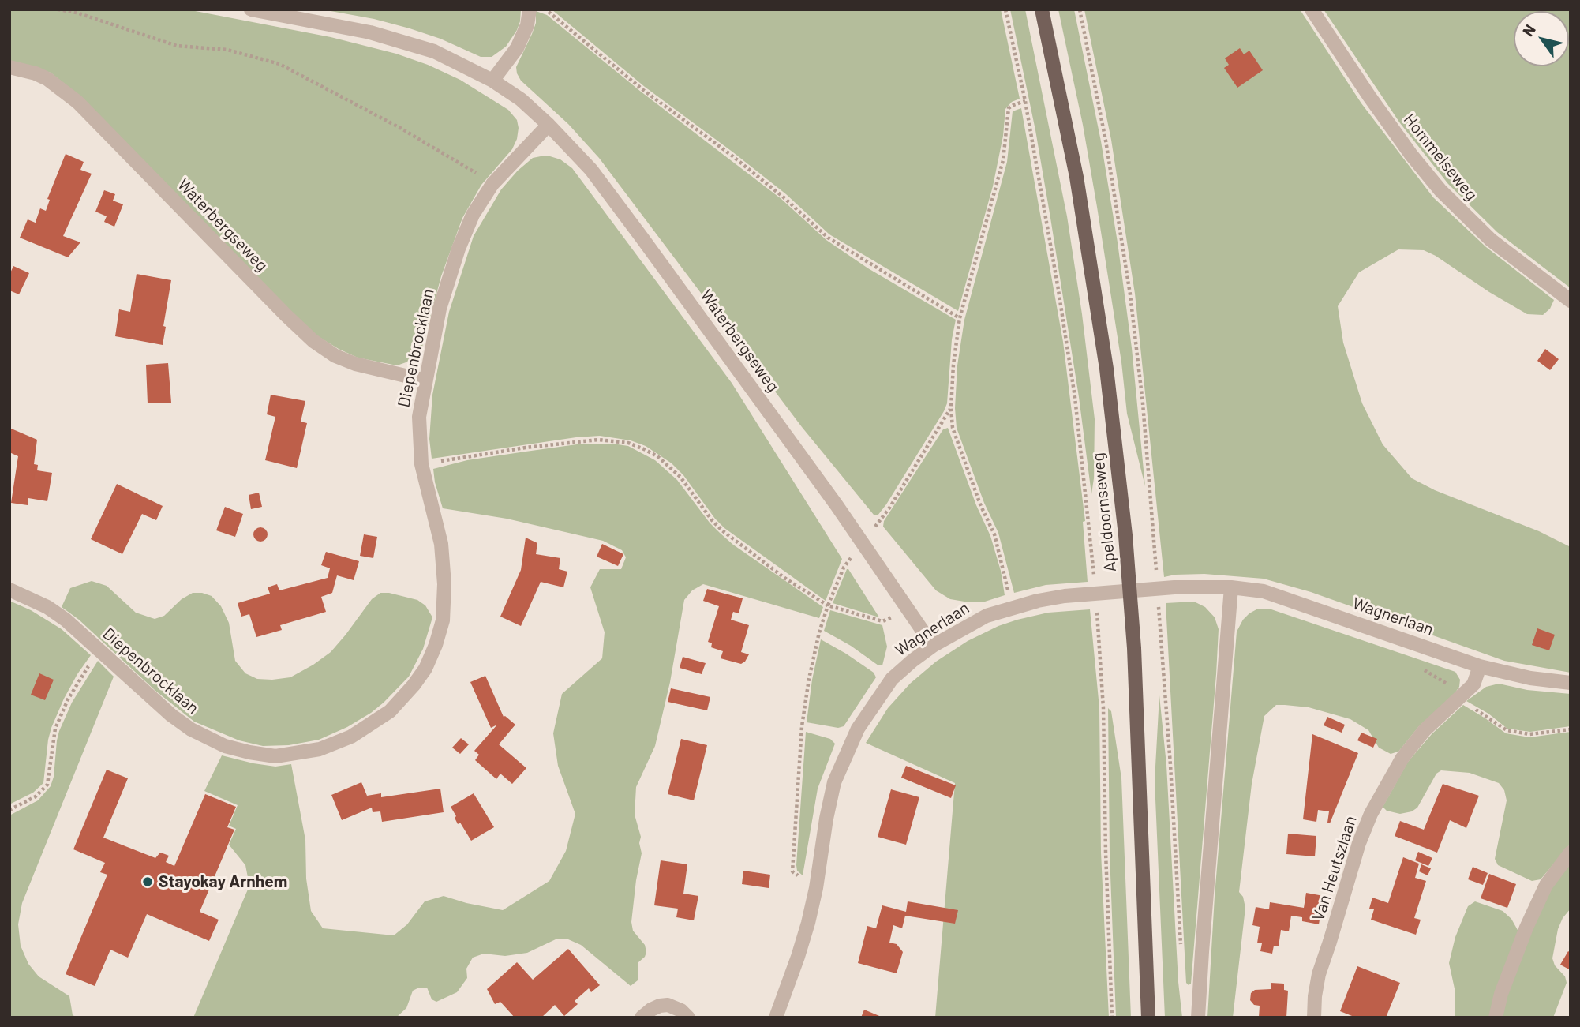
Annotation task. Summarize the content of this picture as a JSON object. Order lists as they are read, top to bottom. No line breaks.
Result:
{"streets":{"main road":["Apeldoornseweg"],"street":["Hommelseweg","Waterbergseweg","Diepenbrocklaan","Wagnerlaan","Van Heutszlaan"]},"crossings":[["Waterbergseweg","Diepenbrocklaan"],["Waterbergseweg","Wagnerlaan"],["Wagnerlaan","Van Heutszlaan"]],"places":["Stayokay Arnhem"],"north":"top left"}
